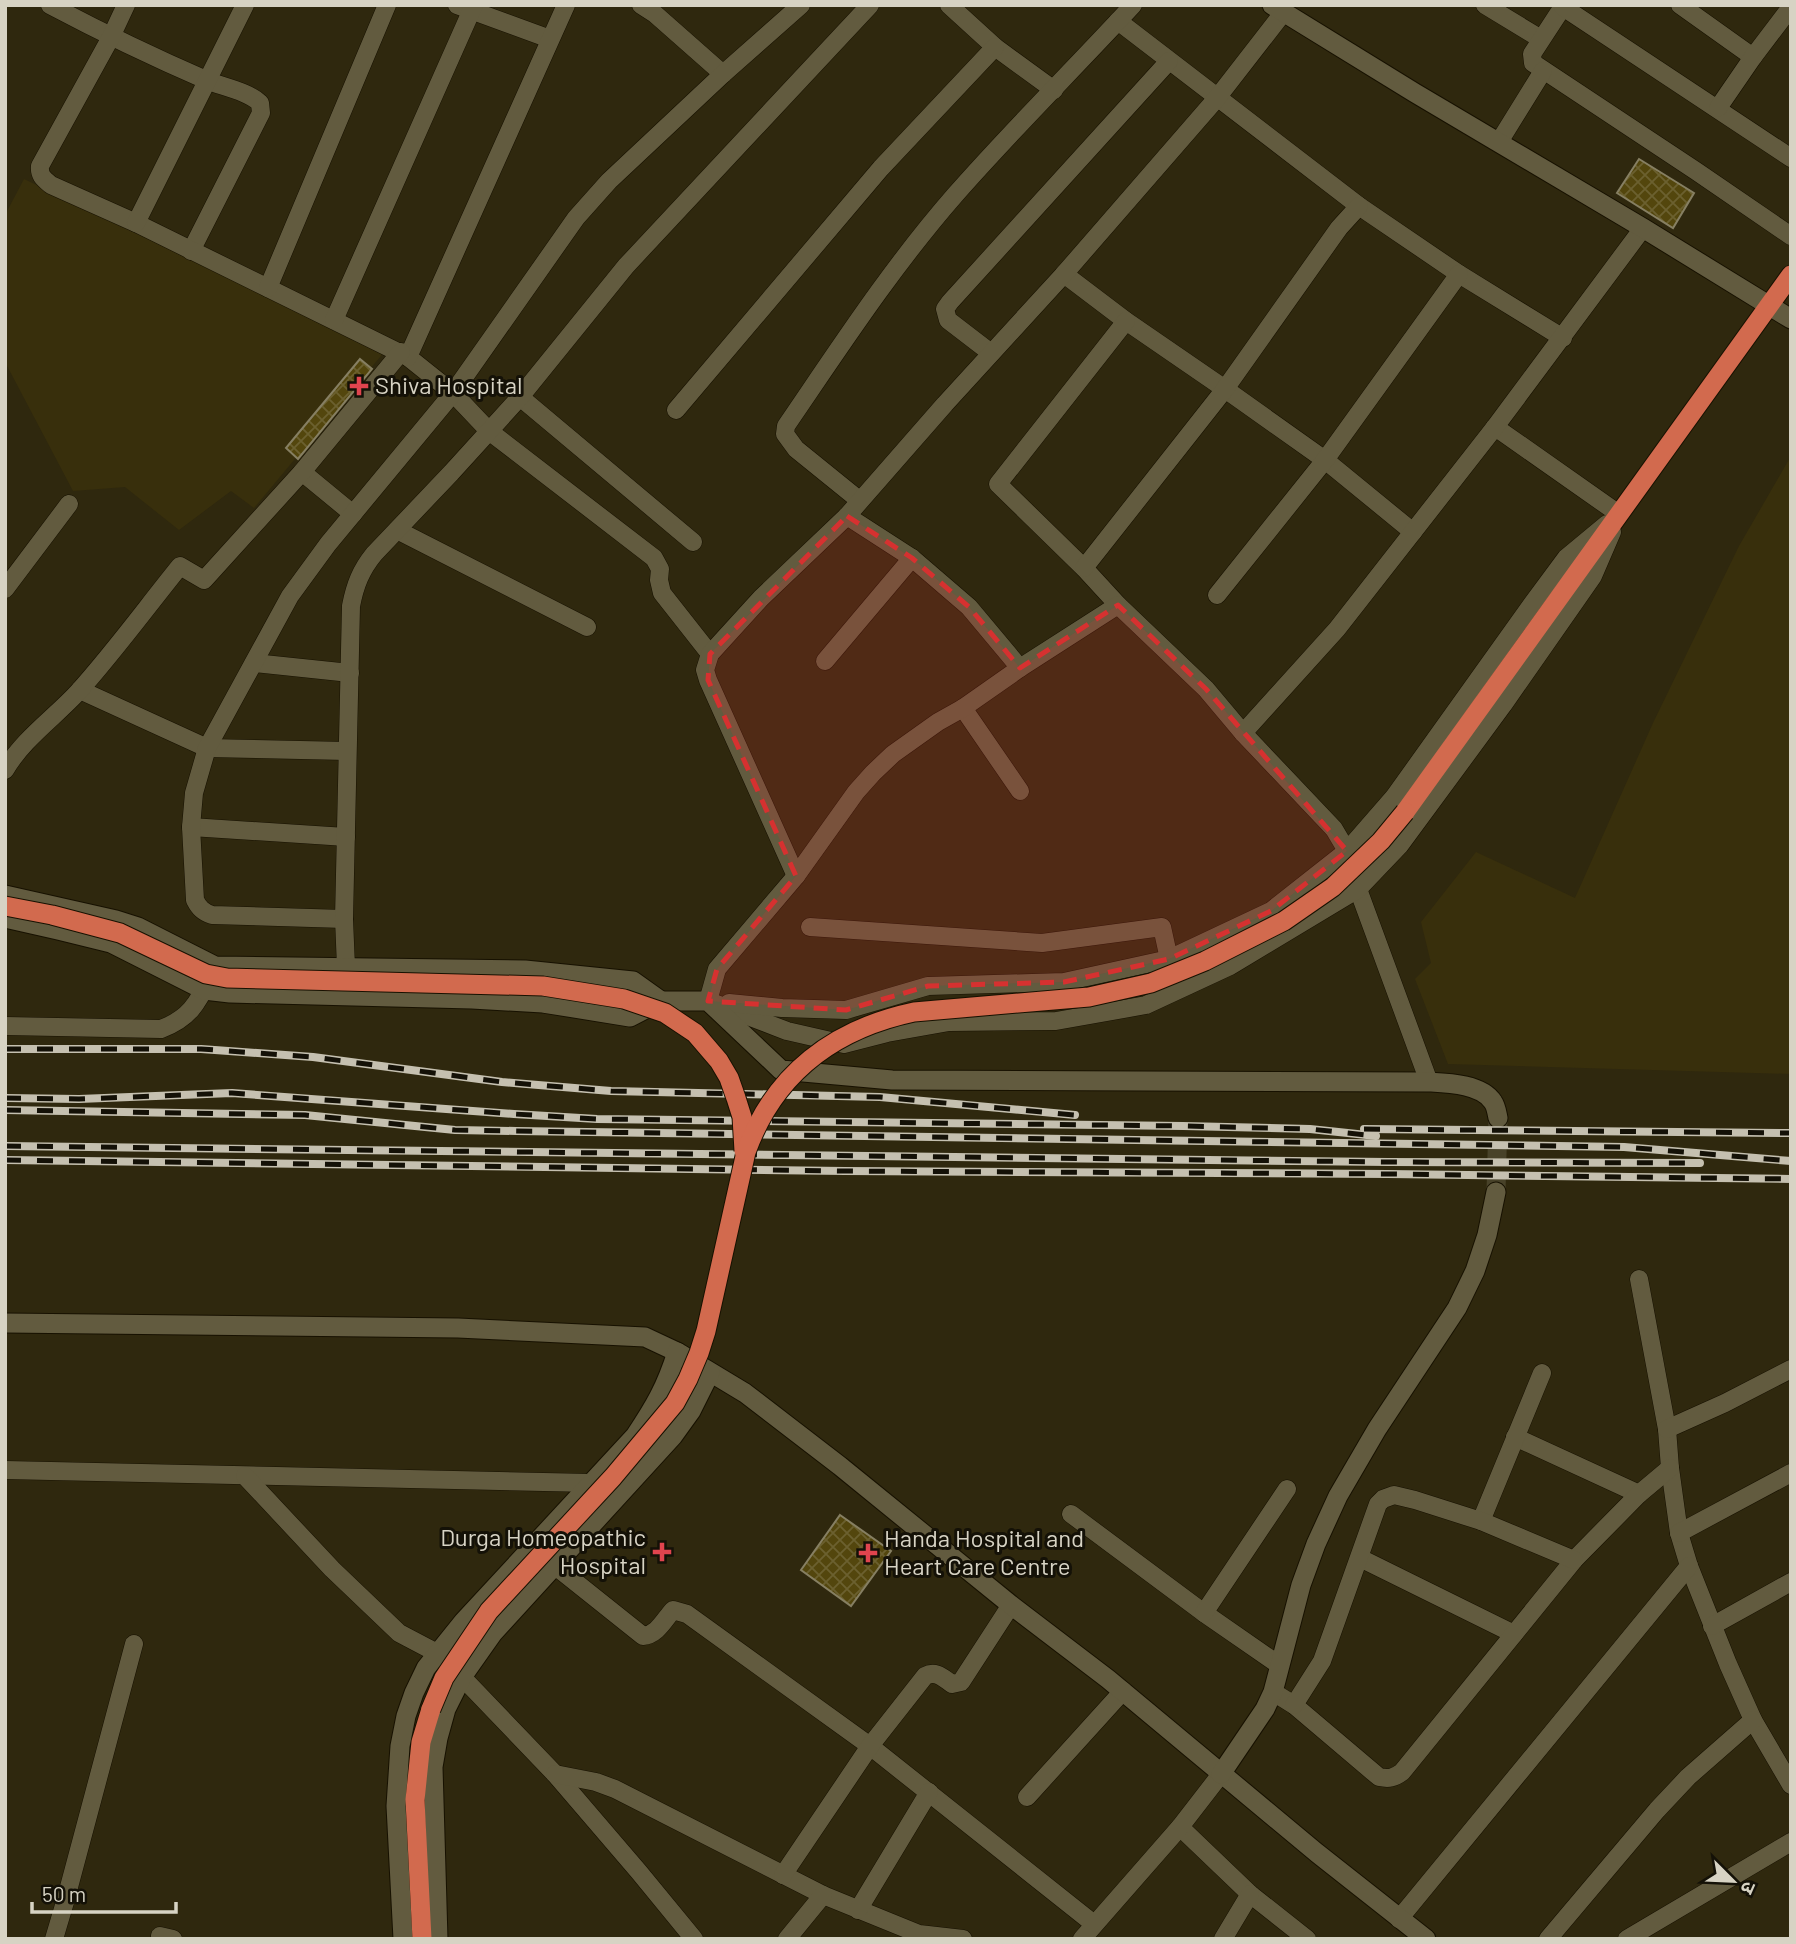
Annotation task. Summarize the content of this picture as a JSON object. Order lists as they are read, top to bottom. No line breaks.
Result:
{"places":{"health":["Shiva Hospital","Durga Homeopathic Hospital","Handa Hospital and Heart Care Centre"]},"scale_bar":"50 m","north":"bottom right"}
